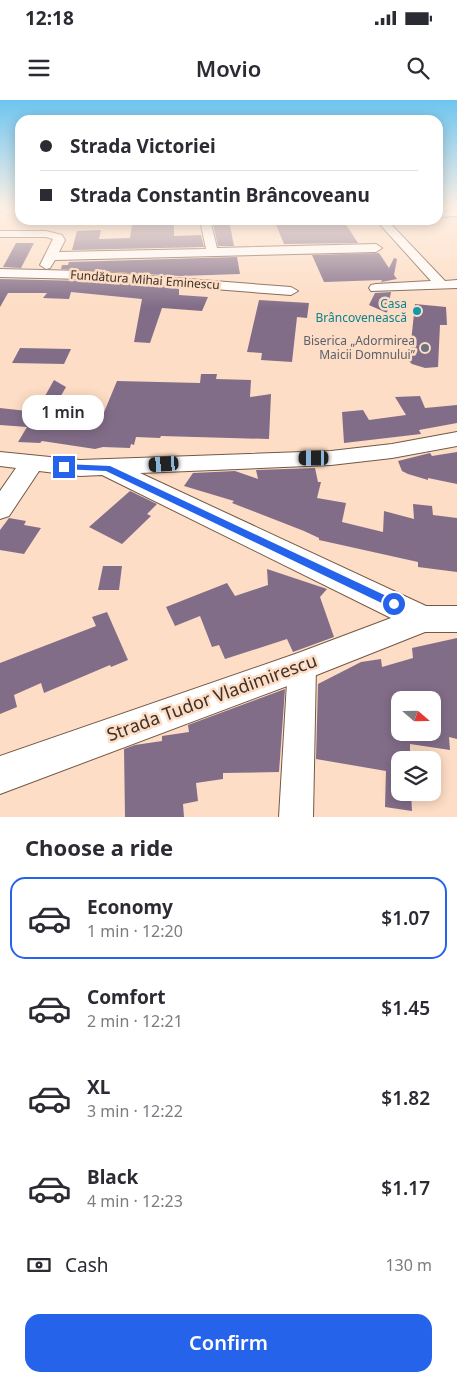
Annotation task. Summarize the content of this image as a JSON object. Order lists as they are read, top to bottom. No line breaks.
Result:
{"streets":{"street":["Fundătura Mihai Eminescu","Strada Tudor Vladimirescu"]},"places":["Casa Brâncovenească","Biserica „Adormirea Maicii Domnului”"],"north":"right","page":{"status":"12:18","header":"Movio","banner":["Strada Victoriei","Strada Constantin Brâncoveanu"],"bubble":"1 min","heading":"Choose a ride","list":[{"name":"Economy","note":"1 min · 12:20","value":"$1.07"},{"name":"Comfort","note":"2 min · 12:21","value":"$1.45"},{"name":"XL","note":"3 min · 12:22","value":"$1.82"},{"name":"Black","note":"4 min · 12:23","value":"$1.17"}],"pay":["Cash","130 m"],"buttons":"Confirm"}}
